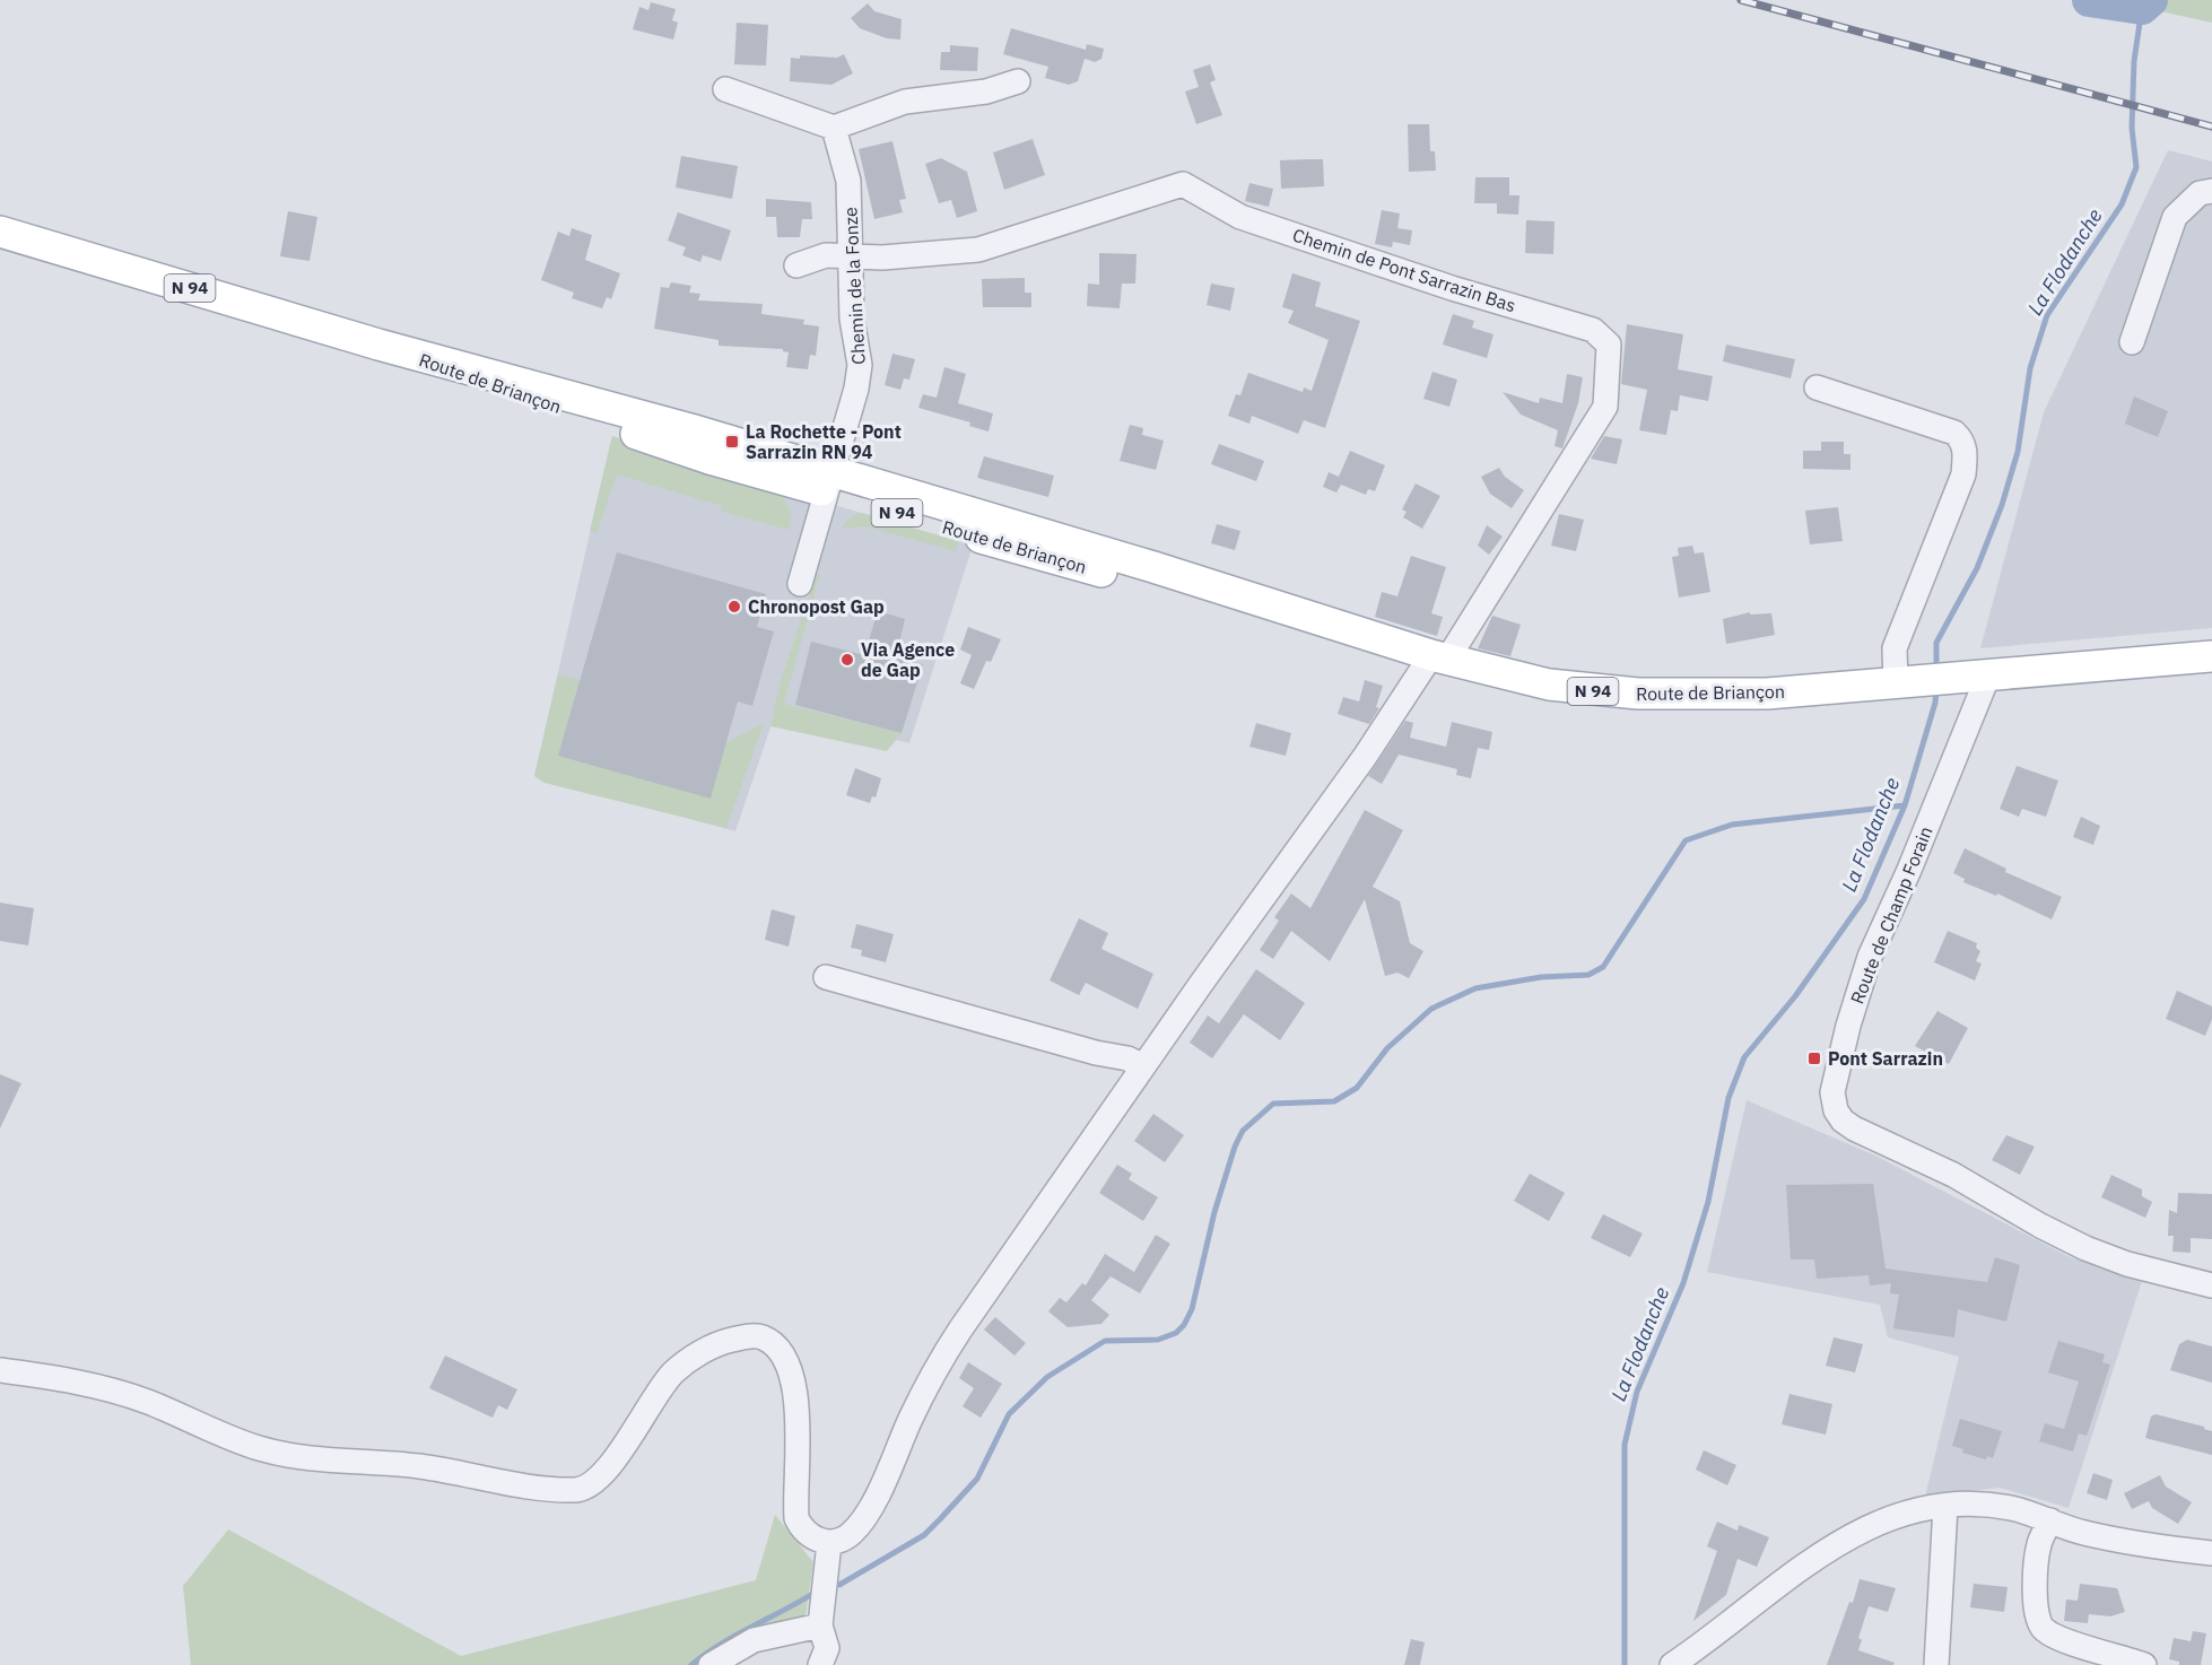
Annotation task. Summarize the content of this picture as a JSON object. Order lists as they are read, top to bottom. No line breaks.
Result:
{"streets":{"main road":["N 94","Route de Briançon"],"street":["Chemin de Pont Sarrazin Bas","Chemin de la Fonze","Route de Champ Forain"]},"crossings":[["Chemin de Pont Sarrazin Bas","Chemin de la Fonze"],["Chemin de Pont Sarrazin Bas","Route de Briançon"],["Chemin de la Fonze","Route de Briançon"],["N 94","Route de Briançon"],["N 94","Route de Champ Forain"]],"water":["La Flodanche"],"places":{"transit":["La Rochette - Pont Sarrazin RN 94","Pont Sarrazin"],"other":["Chronopost Gap","Via Agence de Gap"]}}
